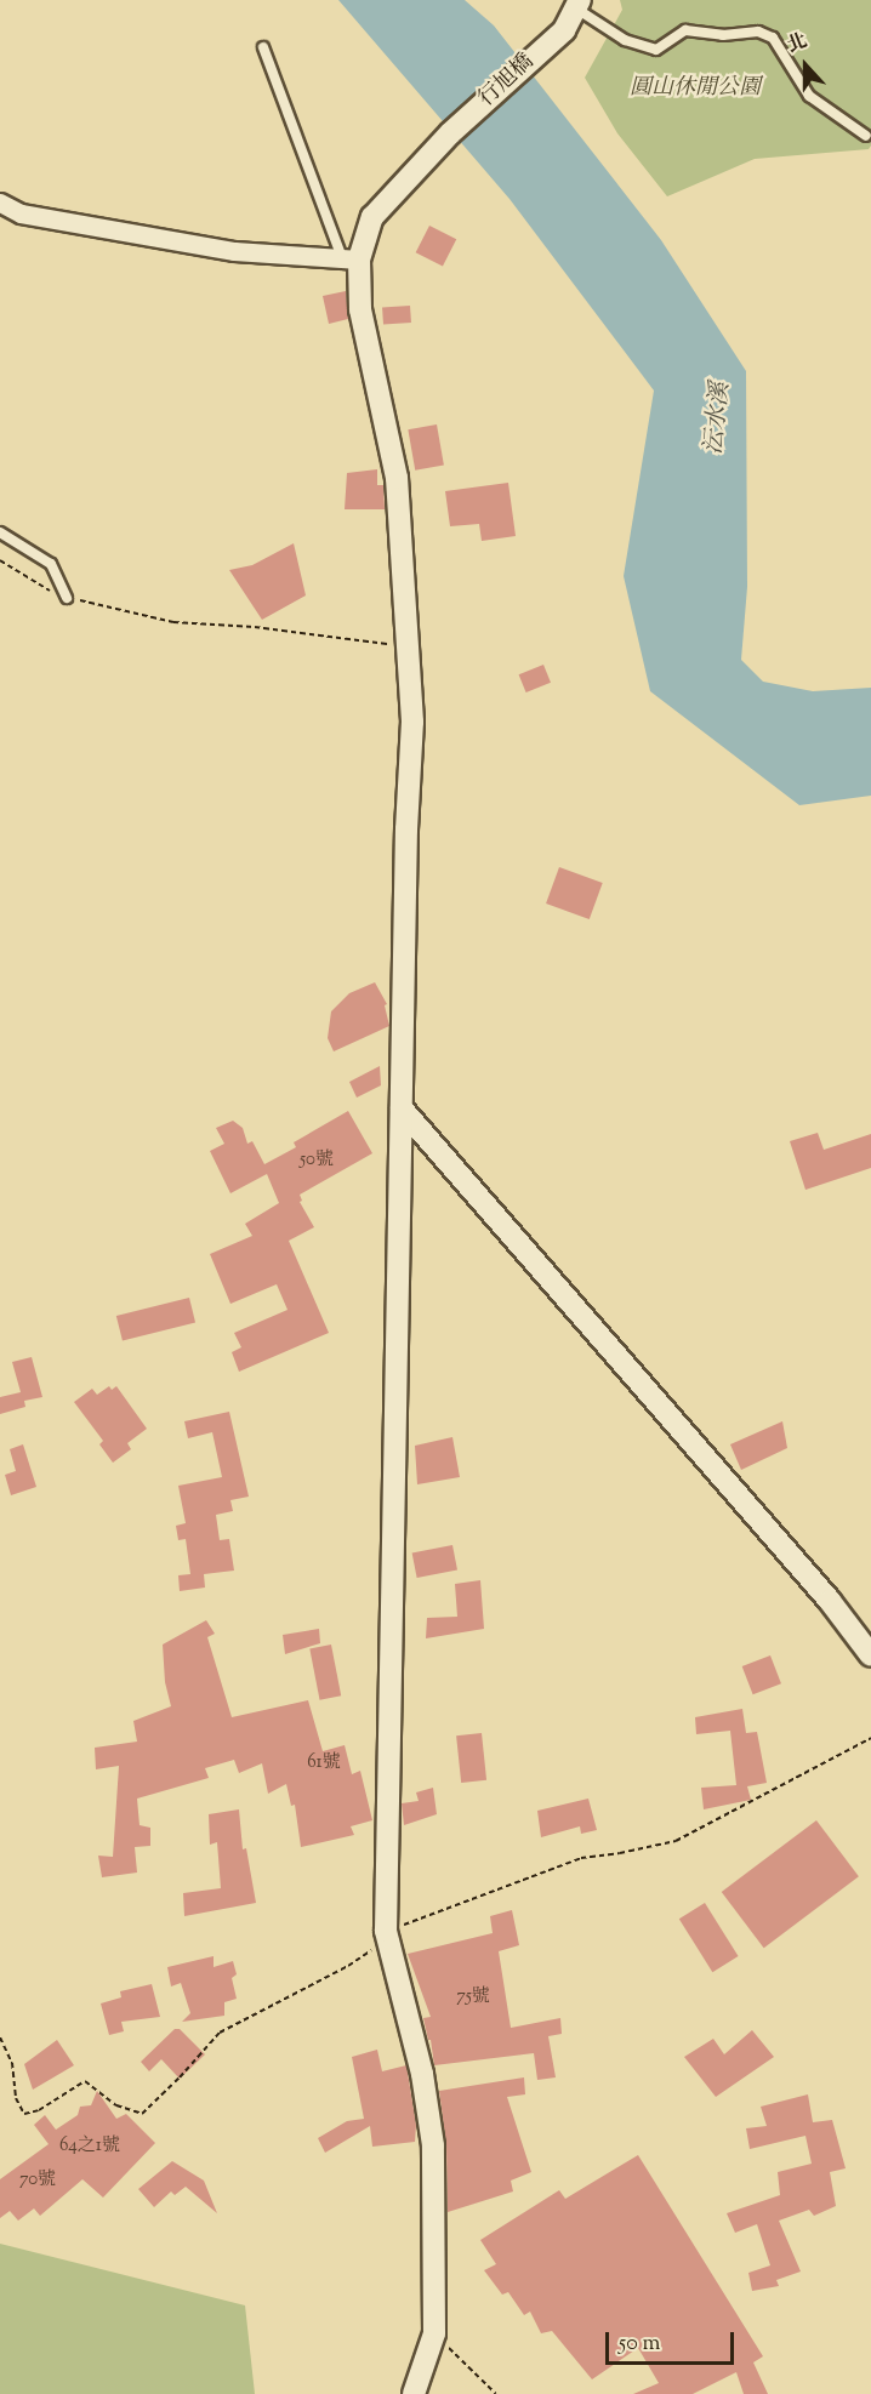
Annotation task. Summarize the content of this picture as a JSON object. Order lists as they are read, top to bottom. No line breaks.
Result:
{"streets":{"street":["行旭橋"]},"water":["沄水溪"],"parks":["圓山休閒公園"],"house_numbers":["50號","61號","75號","64之1號","70號"],"scale_bar":"50 m","north":"top"}
